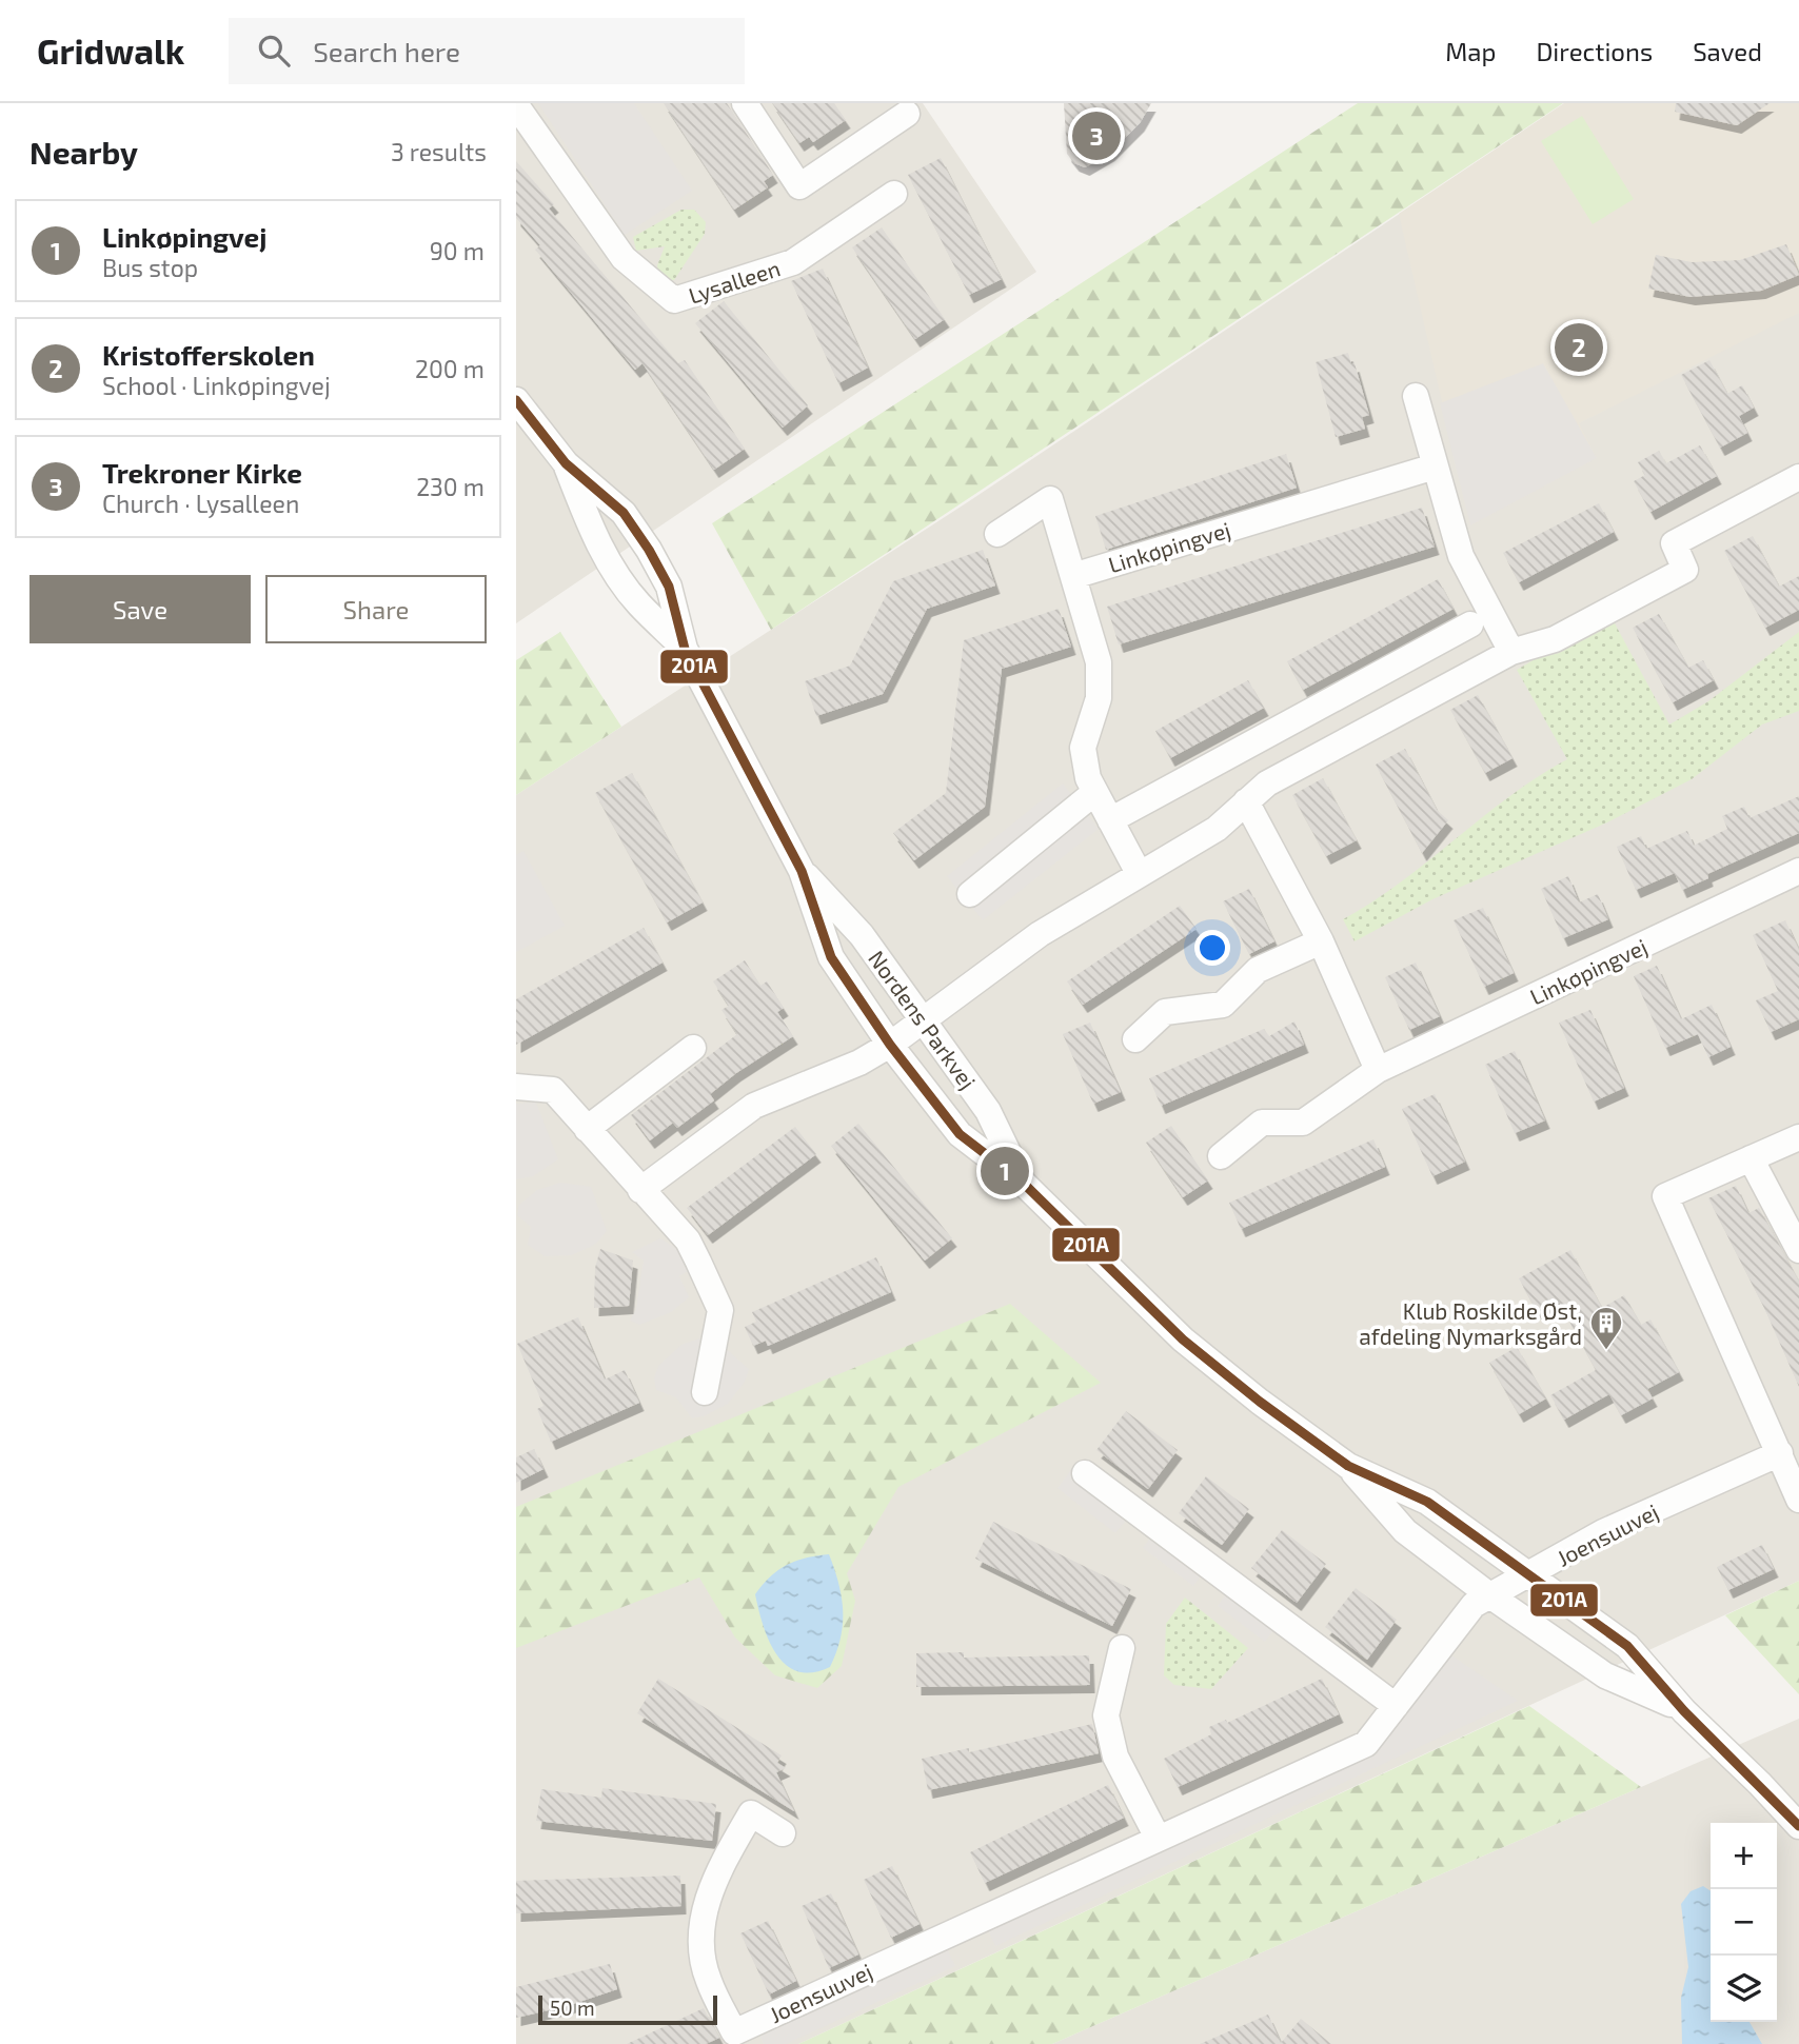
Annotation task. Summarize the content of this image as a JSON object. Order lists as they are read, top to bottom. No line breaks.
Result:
{"streets":{"street":["Lysalleen","Linkøpingvej","Nordens Parkvej","Joensuuvej"]},"crossings":[["Nordens Parkvej","Joensuuvej"]],"places":{"building":["Klub Roskilde Øst, afdeling Nymarksgård"]},"lines":["transit line 201A"],"scale_bar":"50 m","page":{"header":"Gridwalk","search":"Search here","nav":["Map","Directions","Saved"],"heading":["Nearby","3 results"],"pins":["3","2","1"],"list":[{"mark":"1","name":"Linkøpingvej","note":"Bus stop","value":"90 m"},{"mark":"2","name":"Kristofferskolen","note":"School · Linkøpingvej","value":"200 m"},{"mark":"3","name":"Trekroner Kirke","note":"Church · Lysalleen","value":"230 m"}],"buttons":["Save","Share"],"map_buttons":["+","−"],"scale":"50 m"}}
